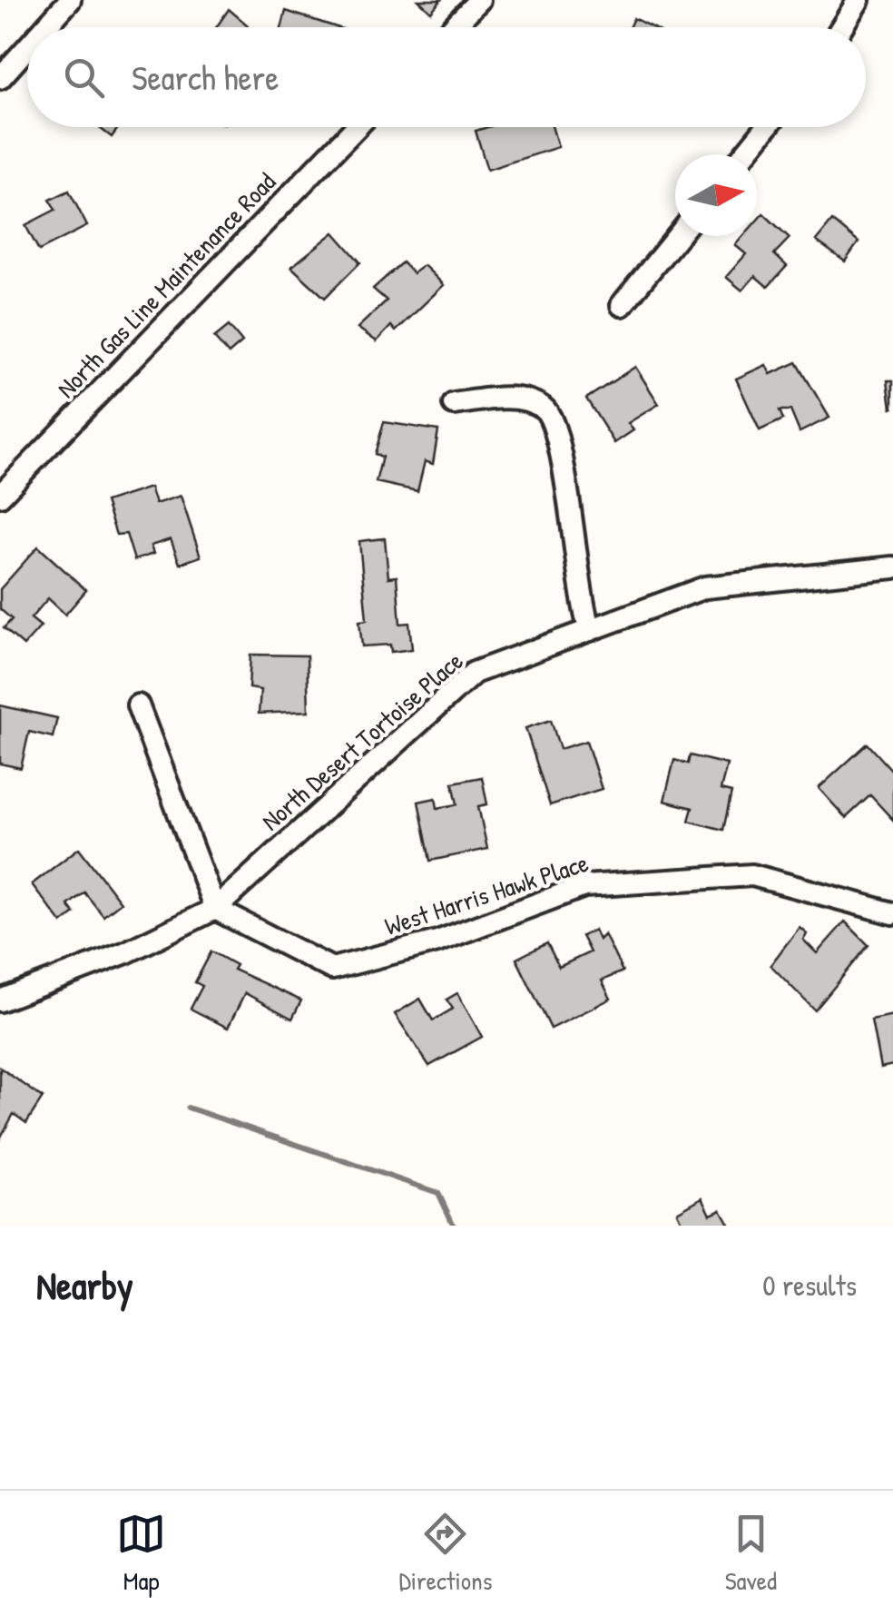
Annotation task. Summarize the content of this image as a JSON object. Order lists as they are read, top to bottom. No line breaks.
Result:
{"streets":{"street":["North Gas Line Maintenance Road","North Desert Tortoise Place","West Harris Hawk Place"]},"crossings":[["North Desert Tortoise Place","West Harris Hawk Place"]],"north":"right","page":{"search":"Search here","heading":["Nearby","0 results"],"nav":["Map","Directions","Saved"]}}
